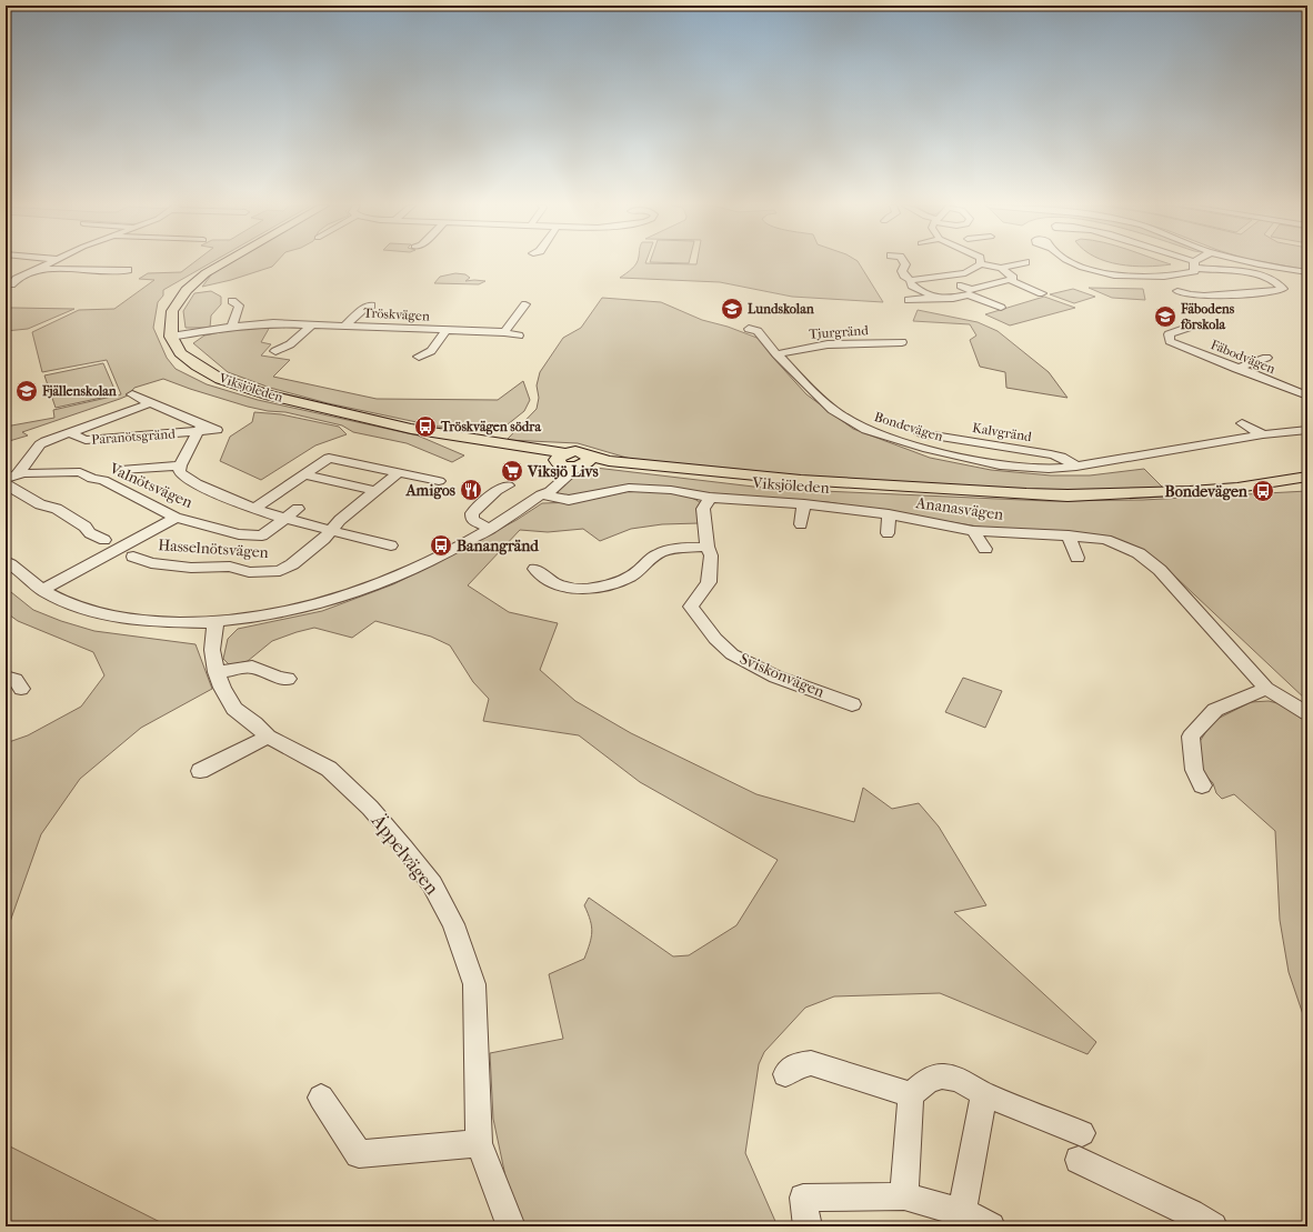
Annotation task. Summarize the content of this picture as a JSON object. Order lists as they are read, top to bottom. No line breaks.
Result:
{"streets":{"main road":["Viksjöleden"],"street":["Tröskvägen","Tjurgränd","Fäbodvägen","Bondevägen","Kalvgränd","Paranötsgränd","Valnötsvägen","Ananasvägen","Hasselnötsvägen","Sviskonvägen","Äppelvägen"]},"crossings":[["Tröskvägen","Viksjöleden"],["Tjurgränd","Bondevägen"],["Bondevägen","Kalvgränd"],["Paranötsgränd","Valnötsvägen"],["Valnötsvägen","Hasselnötsvägen"],["Ananasvägen","Sviskonvägen"]],"places":{"school or university":["Lundskolan","Fäbodens förskola","Fjällenskolan"],"bus stop":["Tröskvägen södra","Bondevägen","Banangränd"],"supermarket":["Viksjö Livs"],"restaurant":["Amigos"]}}
